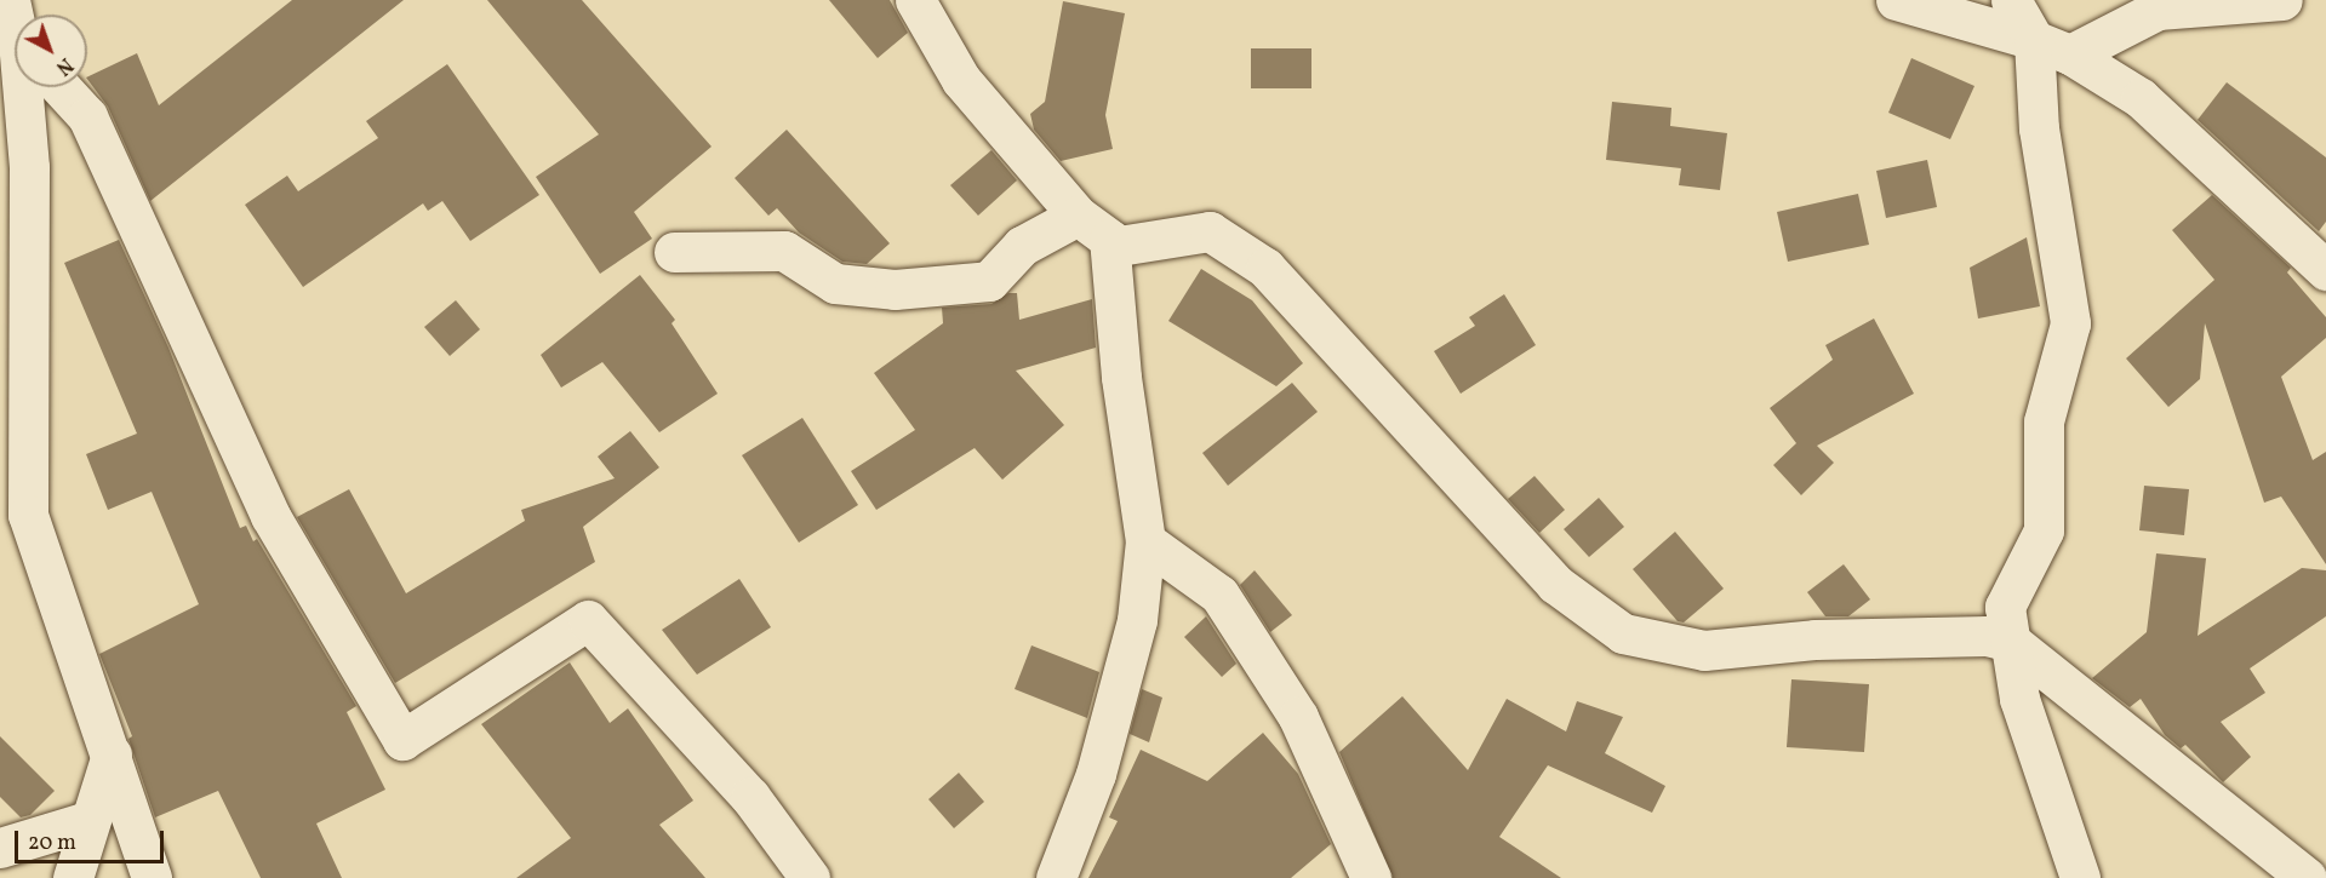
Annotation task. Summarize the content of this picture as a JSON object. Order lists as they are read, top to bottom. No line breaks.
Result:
{"scale_bar":"20 m","north":"bottom right"}
